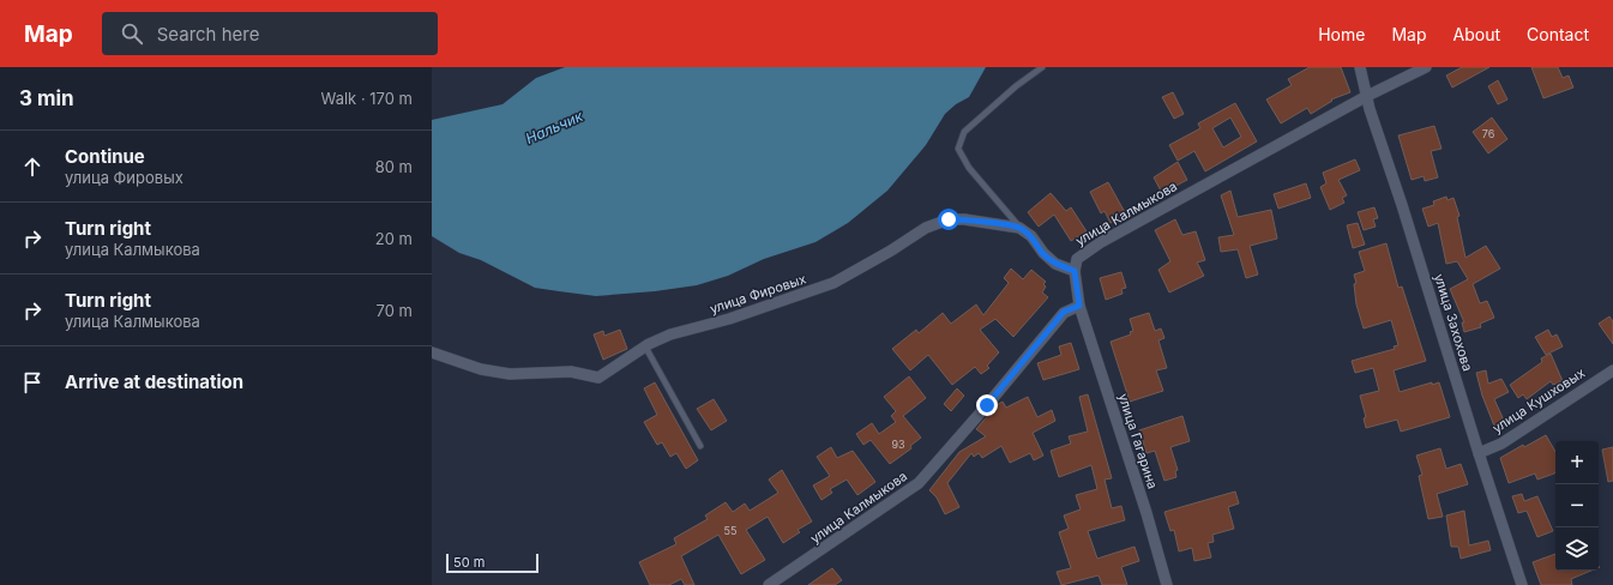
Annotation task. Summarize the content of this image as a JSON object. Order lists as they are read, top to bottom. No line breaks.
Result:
{"streets":{"street":["улица Калмыкова","улица Фировых","улица Захохова","улица Кушховых","улица Гагарина"]},"crossings":[["улица Калмыкова","улица Захохова"],["улица Калмыкова","улица Гагарина"],["улица Захохова","улица Кушховых"]],"water":["Нальчик"],"house_numbers":["76","93","55"],"scale_bar":"50 m","page":{"header":"Map","search":"Search here","nav":["Home","Map","About","Contact"],"heading":["3 min","Walk · 170 m"],"list":[["Continue","улица Фировых","80 m"],["Turn right","улица Калмыкова","20 m"],["Turn right","улица Калмыкова","70 m"],"Arrive at destination"],"map_buttons":["+","−"],"scale":"50 m"}}
